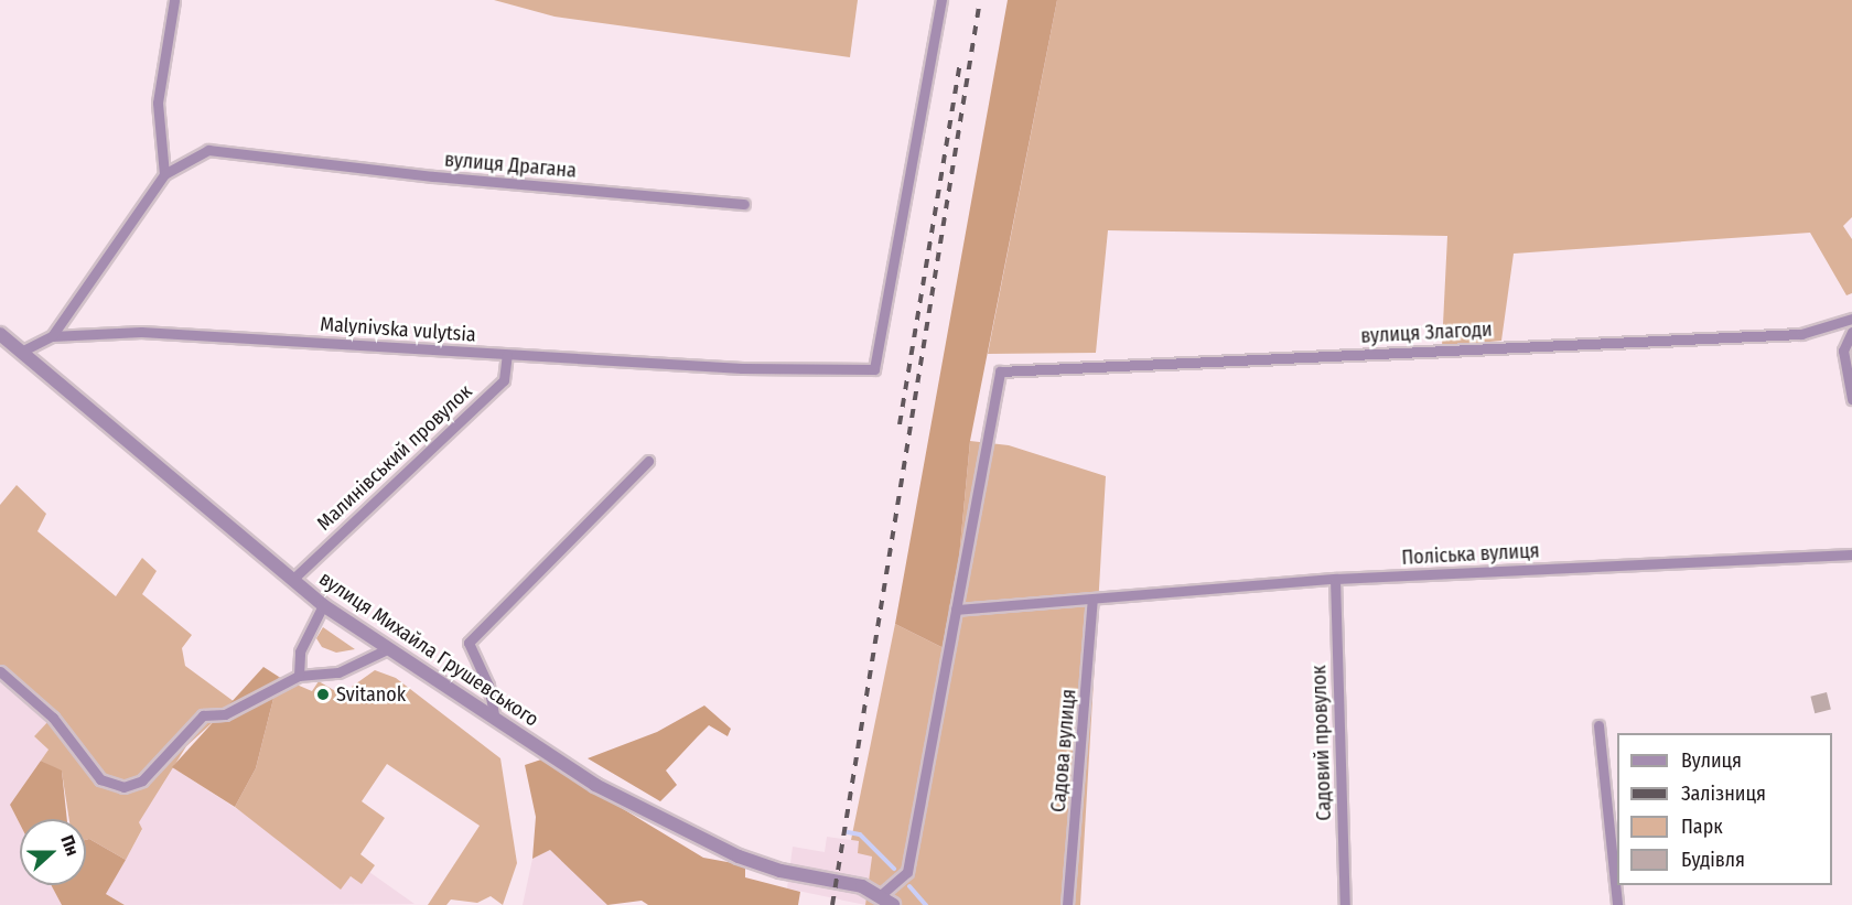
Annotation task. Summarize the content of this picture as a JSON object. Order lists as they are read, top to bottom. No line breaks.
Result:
{"streets":{"street":["вулиця Драгана","Malynivska vulytsia","вулиця Злагоди","Малинівський провулок","Поліська вулиця","вулиця Михайла Грушевського","Садовий провулок","Садова вулиця"]},"crossings":[["Malynivska vulytsia","Малинівський провулок"],["вулиця Злагоди","Поліська вулиця"],["Малинівський провулок","вулиця Михайла Грушевського"],["Поліська вулиця","Садовий провулок"],["Поліська вулиця","Садова вулиця"]],"places":["Svitanok"],"legend":["Вулиця","Залізниця","Парк","Будівля"],"north":"right"}
